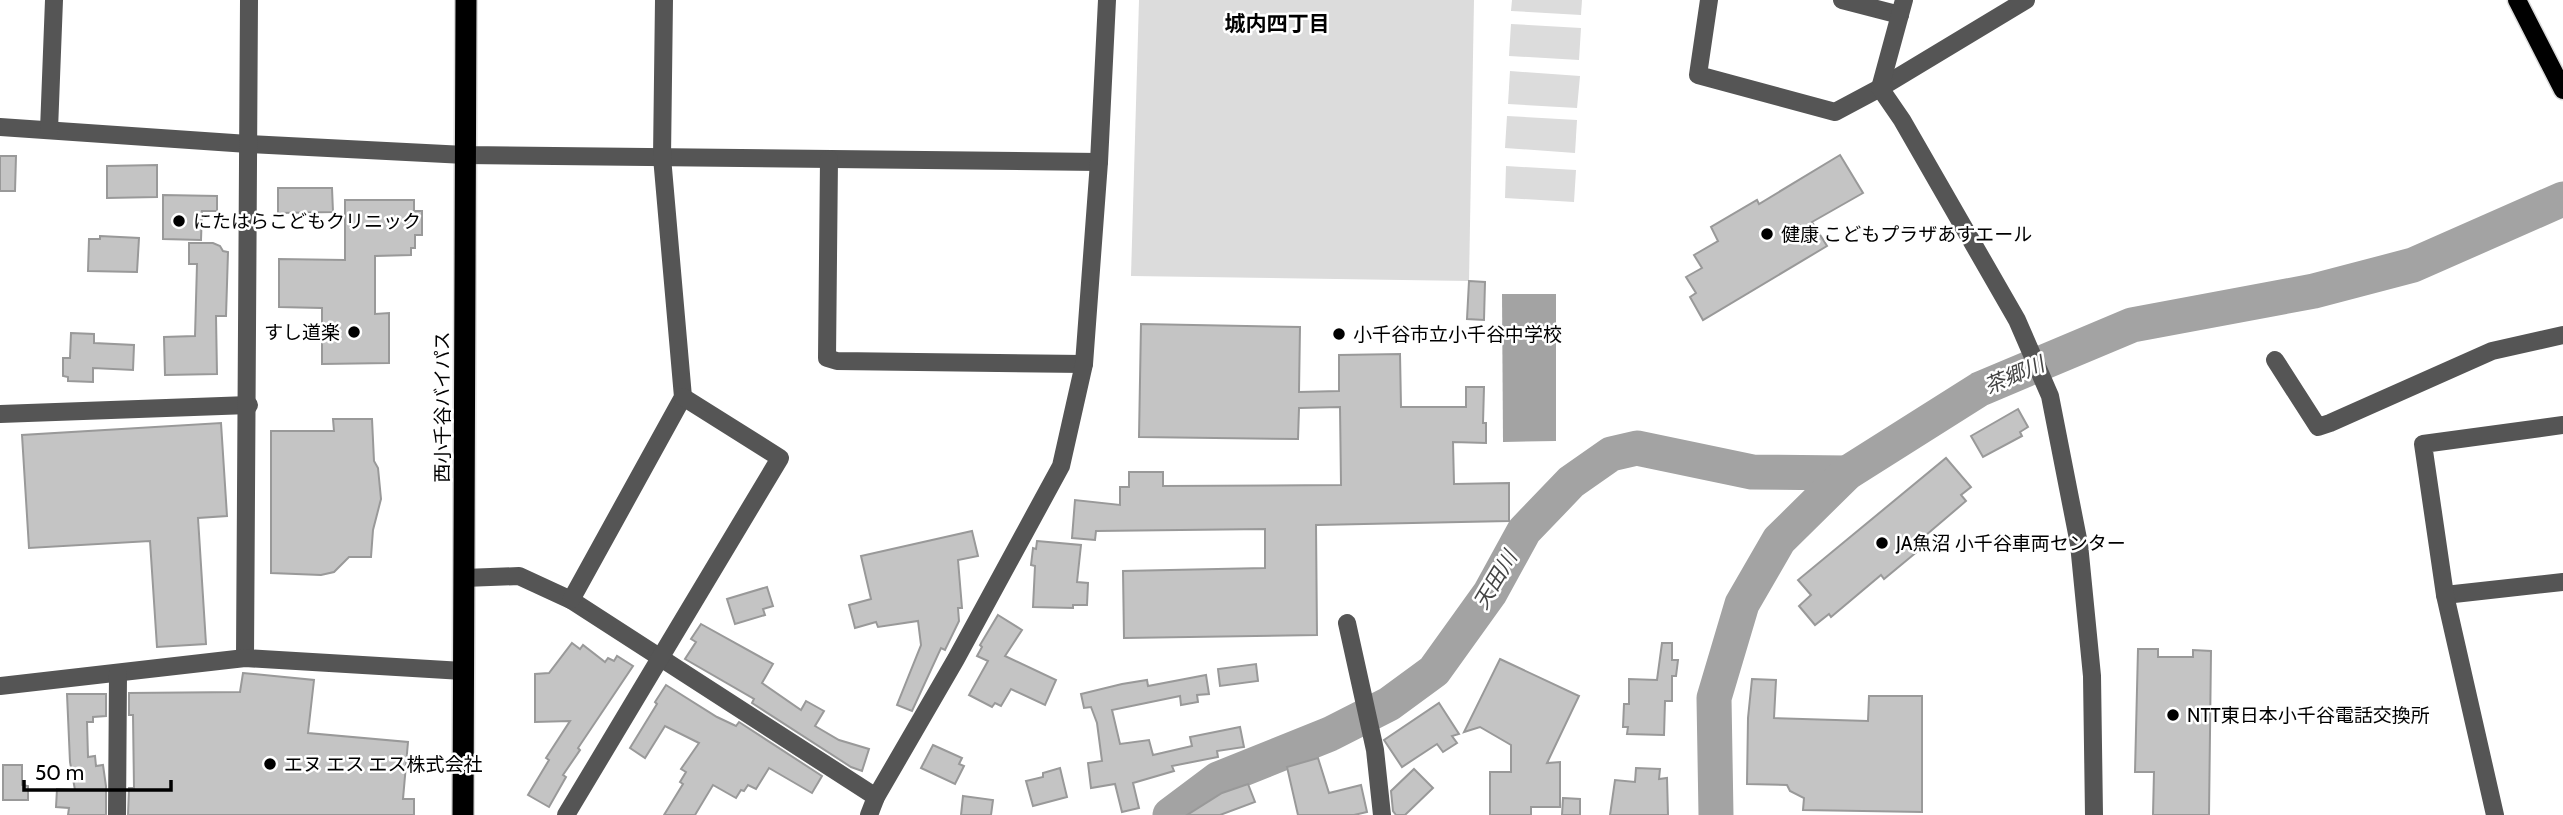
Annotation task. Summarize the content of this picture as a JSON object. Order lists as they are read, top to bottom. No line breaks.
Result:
{"streets":{"highway":["西小千谷バイパス"]},"districts":["城内四丁目"],"water":["茶郷川","天田川"],"places":["にたはらこどもクリニック","健康 こどもプラザあすエール","すし道楽","小千谷市立小千谷中学校","JA魚沼 小千谷車両センター","NTT東日本小千谷電話交換所","エヌ エス エス株式会社"],"scale_bar":"50 m"}
